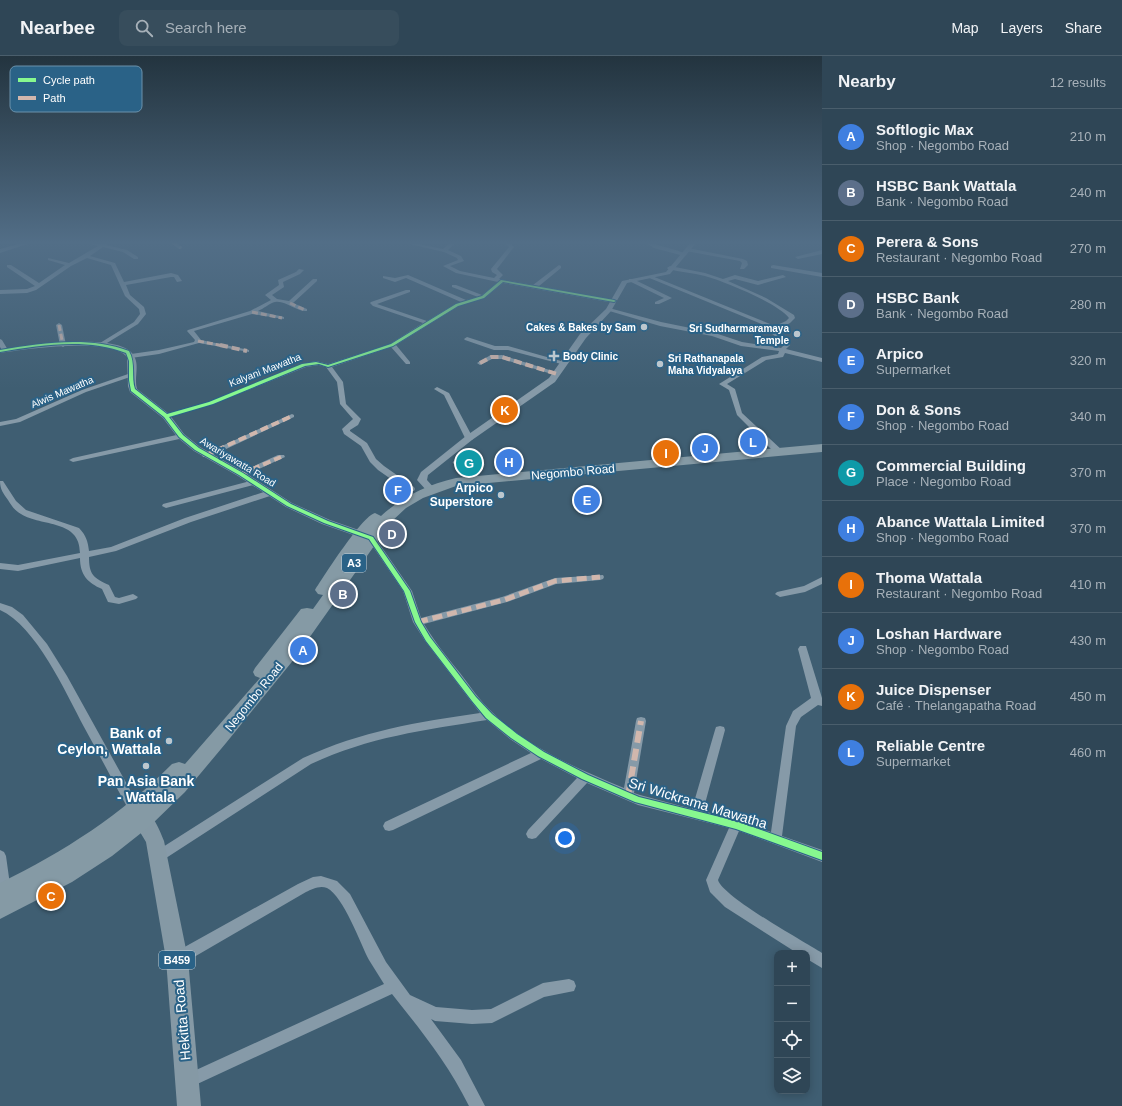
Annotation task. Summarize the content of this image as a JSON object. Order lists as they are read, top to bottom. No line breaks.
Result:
{"streets":{"highway":["Negombo Road","A3"],"main road":["B459","Hekitta Road"],"street":["Kalyani Mawatha","Alwis Mawatha","Awariyawatta Road","Sri Wickrama Mawatha"]},"crossings":[["Kalyani Mawatha","Awariyawatta Road"],["Alwis Mawatha","Awariyawatta Road"],["Awariyawatta Road","Negombo Road"],["Awariyawatta Road","Sri Wickrama Mawatha"],["Negombo Road","Sri Wickrama Mawatha"],["Negombo Road","Hekitta Road"]],"places":{"other":["Cakes & Bakes by Sam","Sri Sudharmaramaya Temple","Sri Rathanapala Maha Vidyalaya","Arpico Superstore","Bank of Ceylon, Wattala","Pan Asia Bank - Wattala"],"health":["Body Clinic"]},"legend":["Cycle path","Path"],"page":{"header":"Nearbee","search":"Search here","nav":["Map","Layers","Share"],"heading":["Nearby","12 results"],"list":[{"mark":"A","name":"Softlogic Max","note":"Shop · Negombo Road","value":"210 m"},{"mark":"B","name":"HSBC Bank Wattala","note":"Bank · Negombo Road","value":"240 m"},{"mark":"C","name":"Perera & Sons","note":"Restaurant · Negombo Road","value":"270 m"},{"mark":"D","name":"HSBC Bank","note":"Bank · Negombo Road","value":"280 m"},{"mark":"E","name":"Arpico","note":"Supermarket","value":"320 m"},{"mark":"F","name":"Don & Sons","note":"Shop · Negombo Road","value":"340 m"},{"mark":"G","name":"Commercial Building","note":"Place · Negombo Road","value":"370 m"},{"mark":"H","name":"Abance Wattala Limited","note":"Shop · Negombo Road","value":"370 m"},{"mark":"I","name":"Thoma Wattala","note":"Restaurant · Negombo Road","value":"410 m"},{"mark":"J","name":"Loshan Hardware","note":"Shop · Negombo Road","value":"430 m"},{"mark":"K","name":"Juice Dispenser","note":"Café · Thelangapatha Road","value":"450 m"},{"mark":"L","name":"Reliable Centre","note":"Supermarket","value":"460 m"}],"pins":["K","L","J","I","H","G","F","E","D","B","A","C"],"map_buttons":["+","−"]}}
